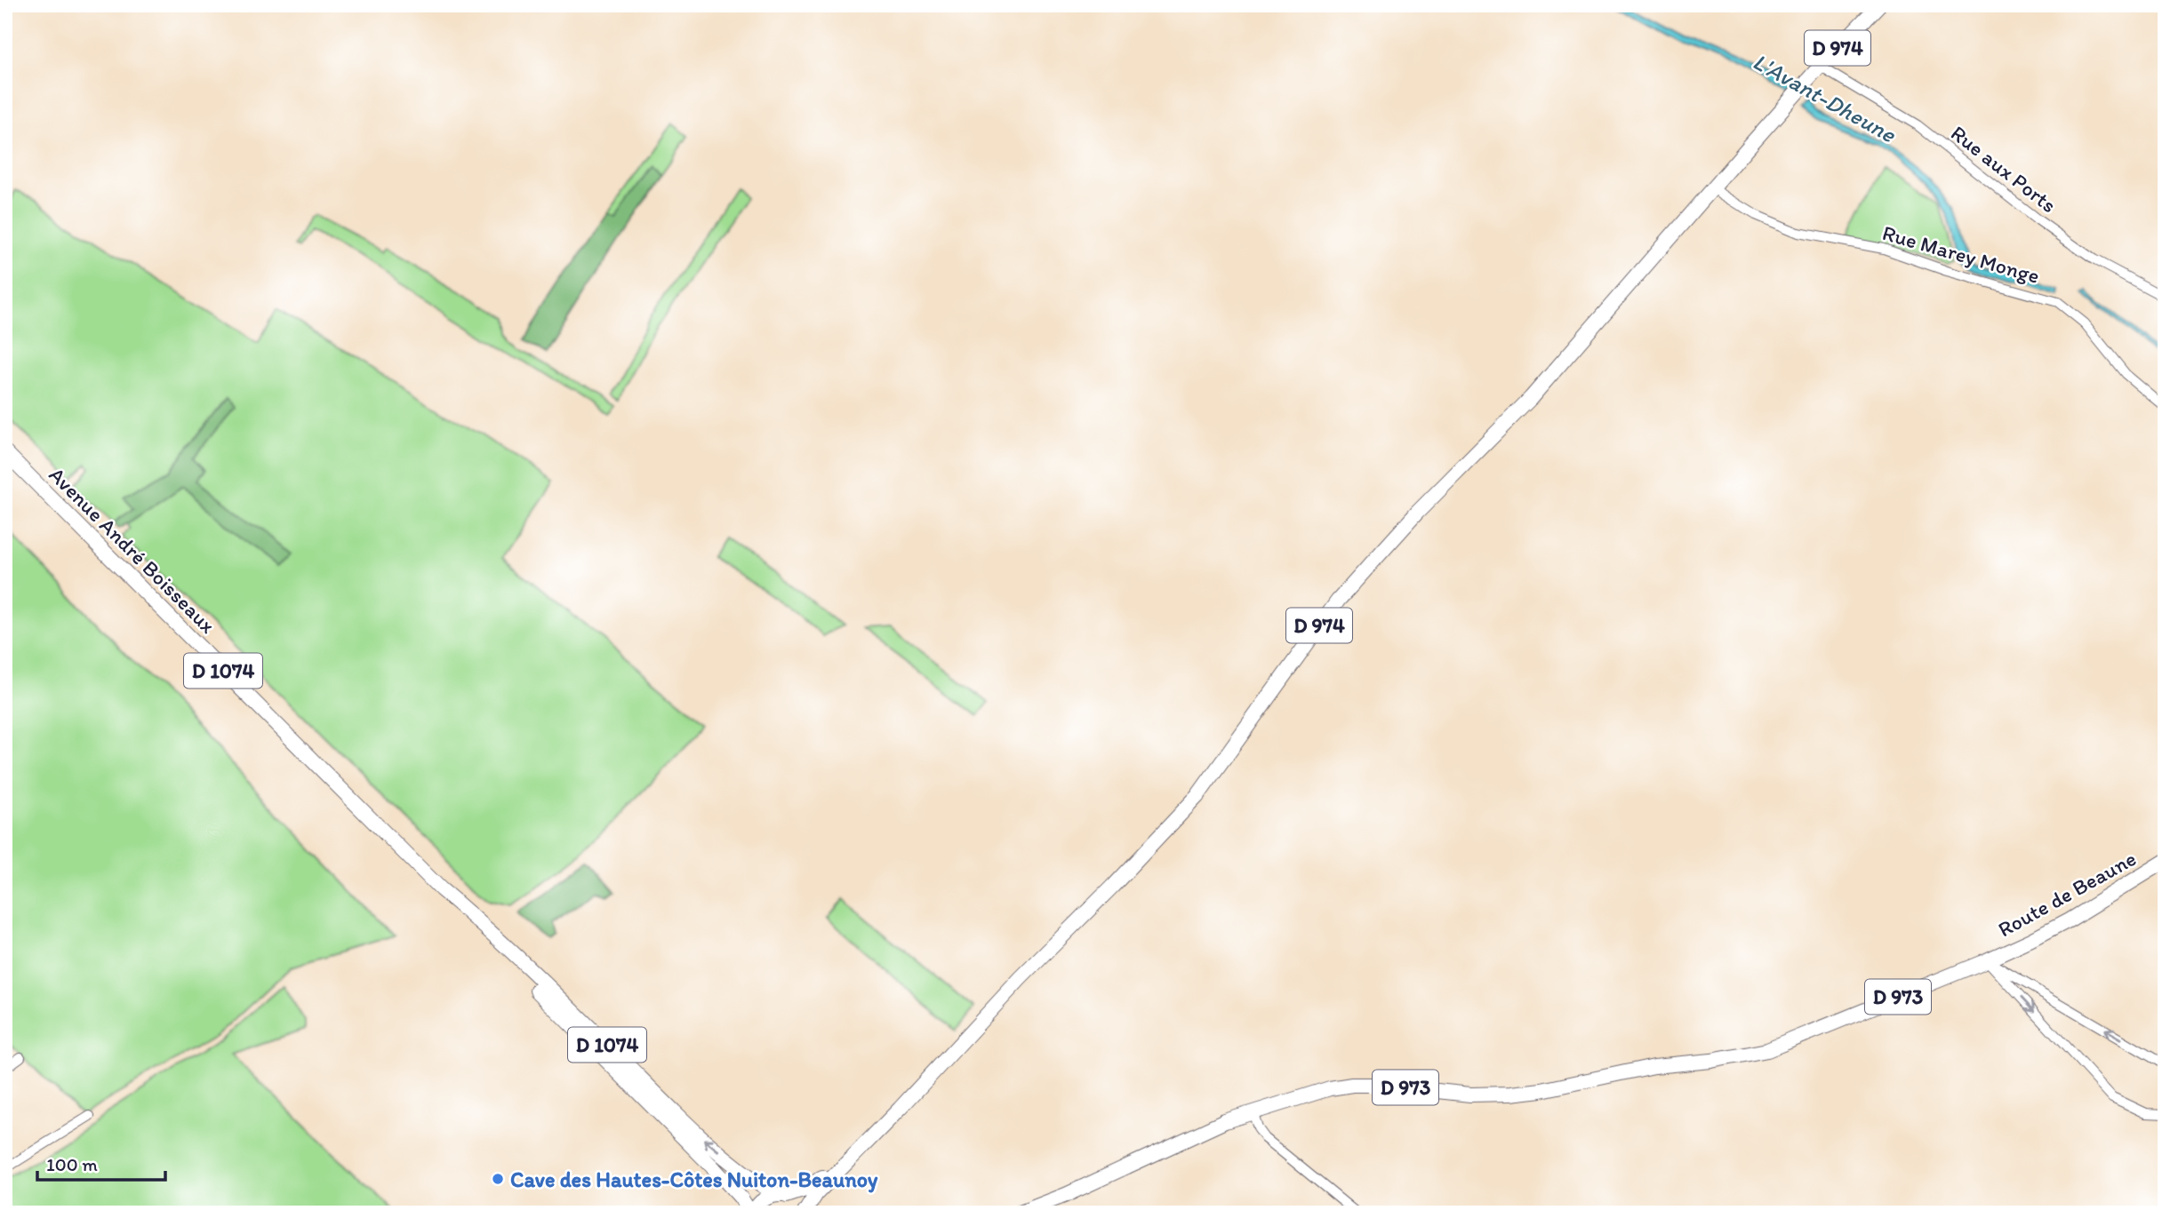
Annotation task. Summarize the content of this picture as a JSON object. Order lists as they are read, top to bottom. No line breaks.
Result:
{"streets":{"main road":["D 974","Avenue André Boisseaux","D 1074","Route de Beaune","D 973"],"street":["Rue aux Ports","Rue Marey Monge"]},"crossings":[["D 974","Rue aux Ports"],["D 974","Rue Marey Monge"],["D 974","Avenue André Boisseaux"],["Route de Beaune","D 973"]],"water":["L'Avant-Dheune"],"places":["Cave des Hautes-Côtes Nuiton-Beaunoy"],"scale_bar":"100 m"}
